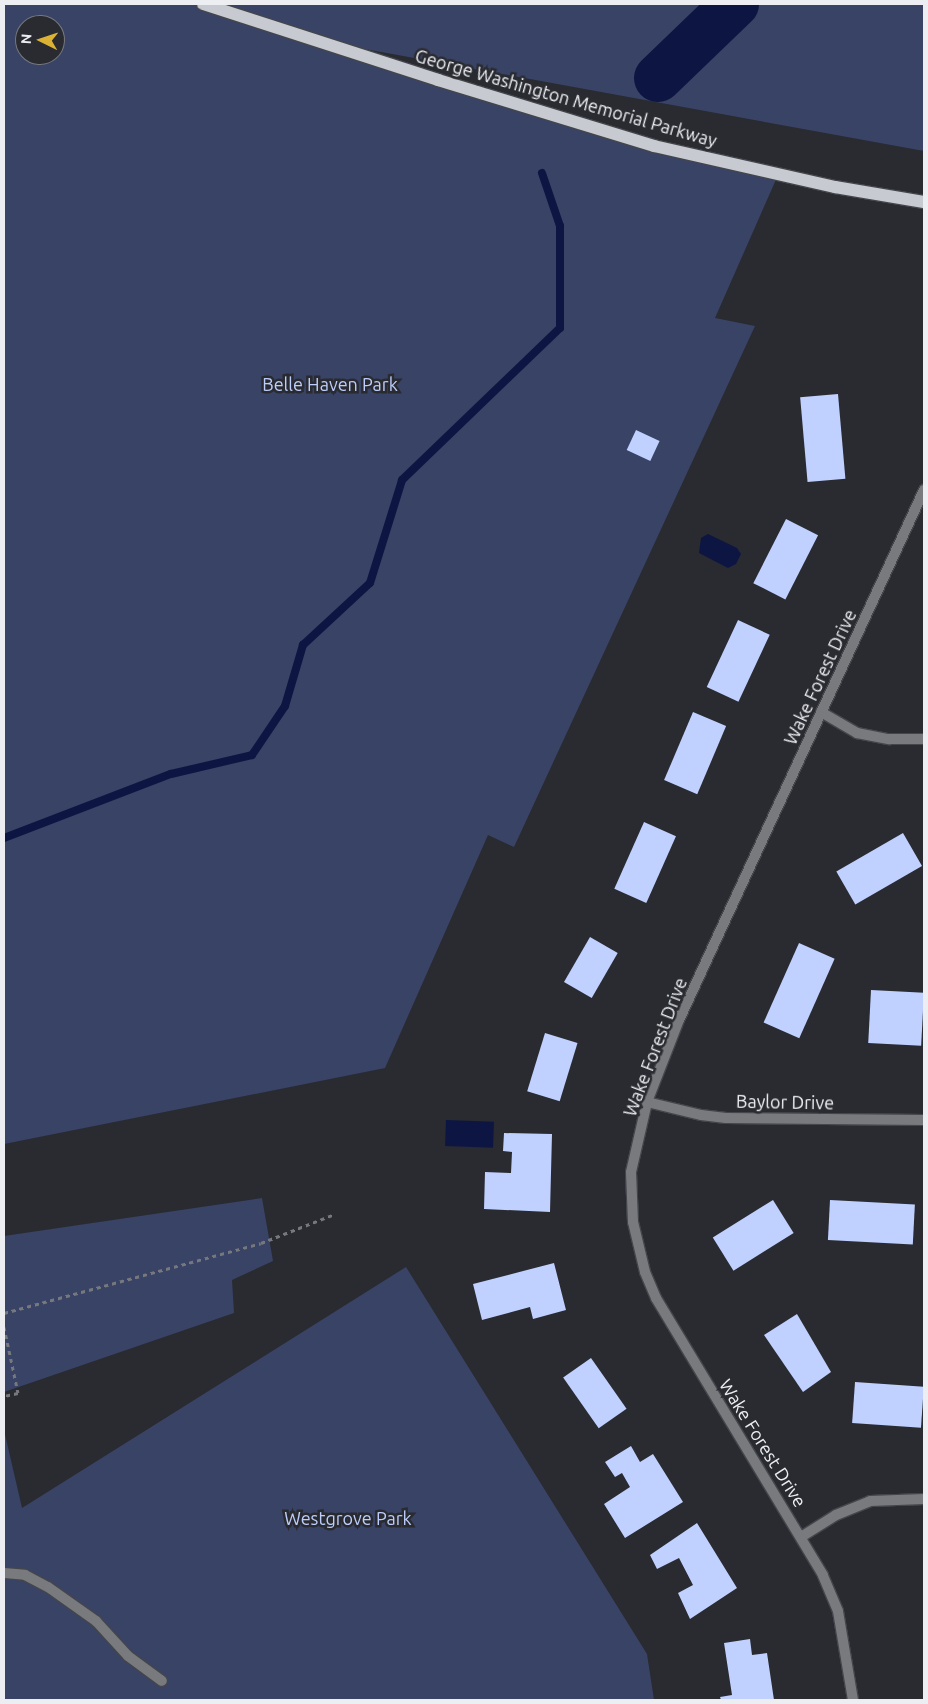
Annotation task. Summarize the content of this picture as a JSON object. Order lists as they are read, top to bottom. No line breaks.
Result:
{"streets":{"main road":["George Washington Memorial Parkway"],"street":["Wake Forest Drive","Baylor Drive"]},"crossings":[["Wake Forest Drive","Baylor Drive"]],"parks":["Belle Haven Park","Westgrove Park"],"north":"left"}
